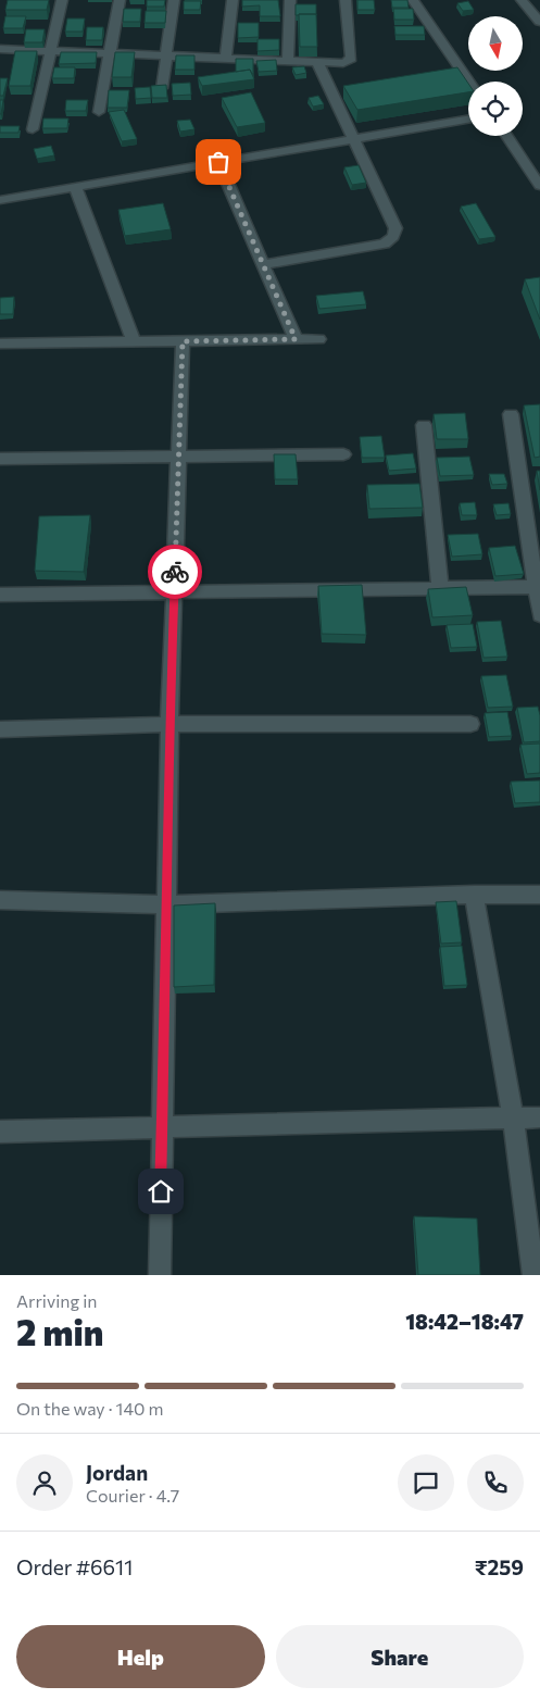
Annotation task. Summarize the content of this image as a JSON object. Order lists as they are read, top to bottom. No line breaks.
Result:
{"north":"bottom","page":{"heading":["2 min","Arriving in","18:42–18:47"],"panel":["Jordan","Courier · 4.7","Order #6611","₹259"],"bar":"On the way · 140 m","buttons":["Help","Share"]}}
